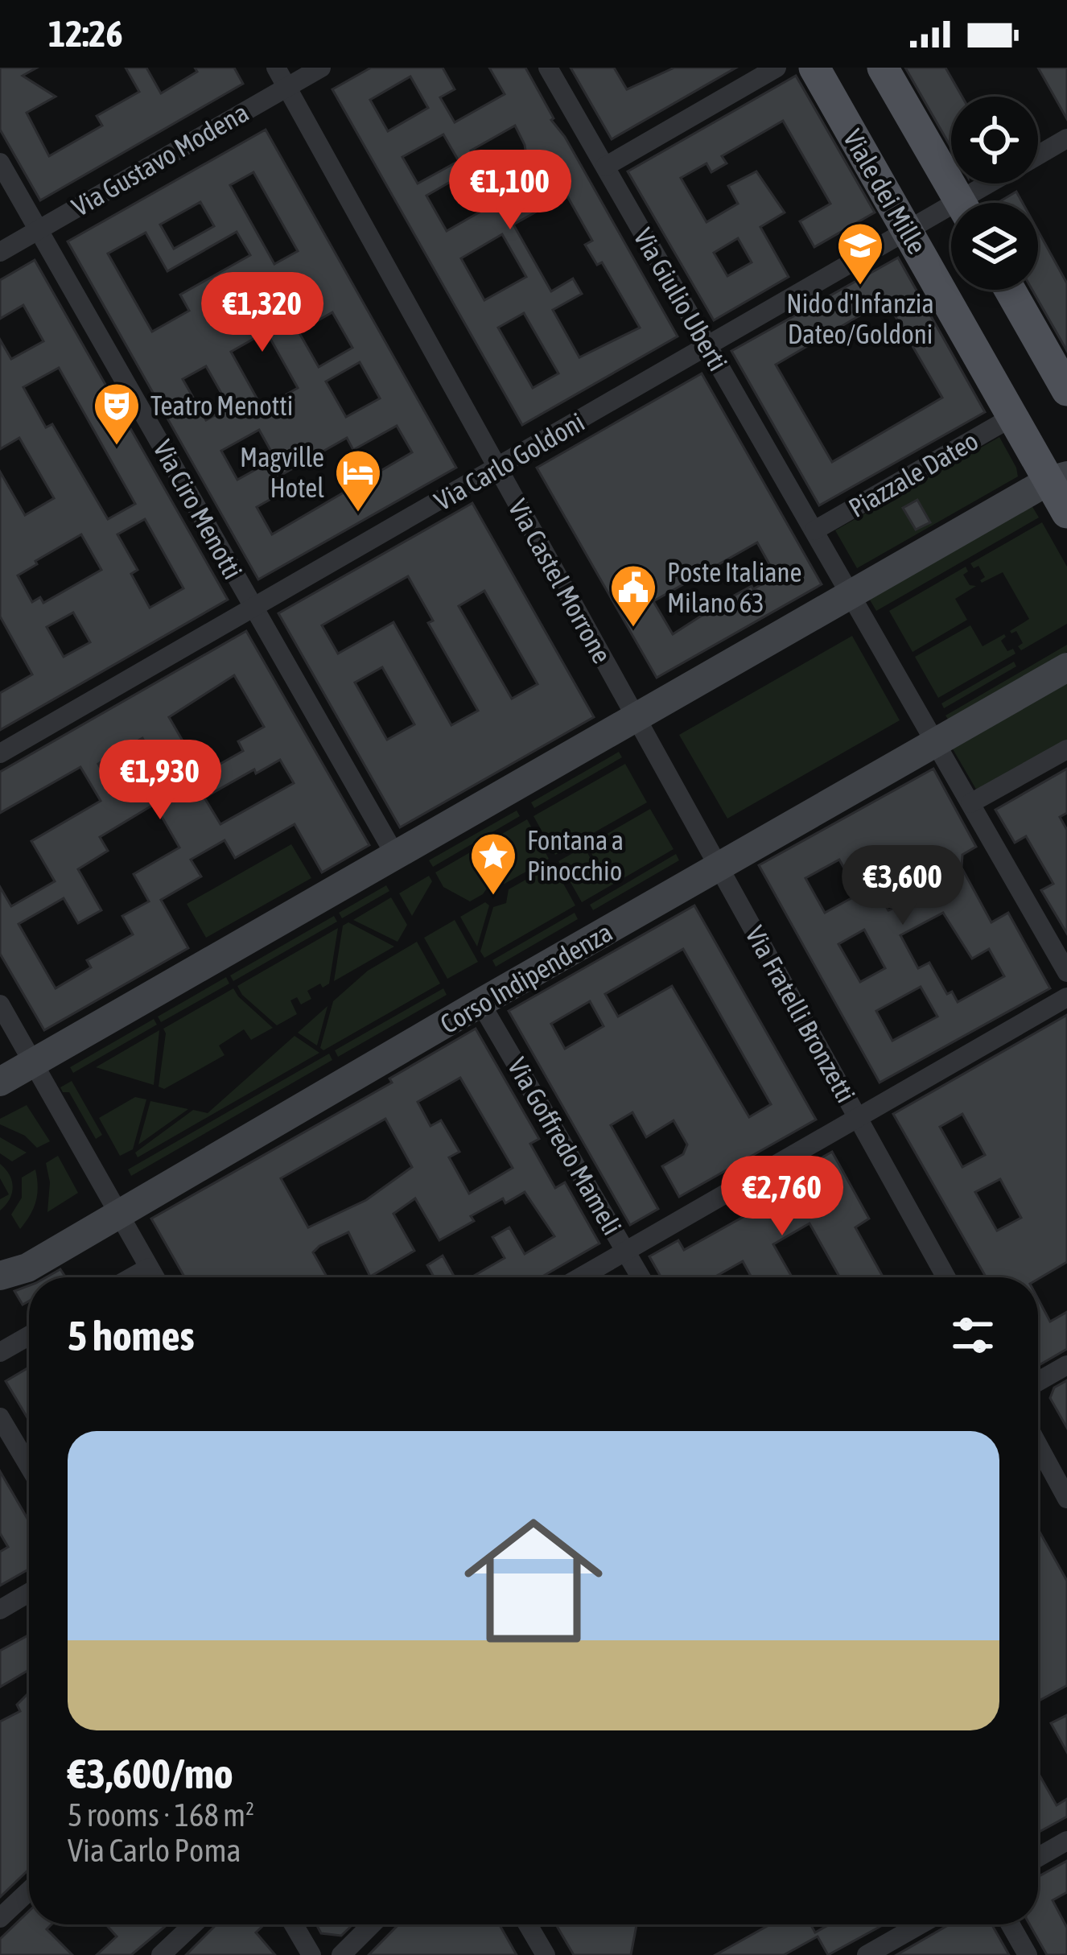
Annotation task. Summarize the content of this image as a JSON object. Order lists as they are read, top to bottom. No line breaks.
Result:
{"streets":{"main road":["Viale dei Mille"],"street":["Via Gustavo Modena","Via Giulio Uberti","Via Carlo Goldoni","Piazzale Dateo","Via Ciro Menotti","Via Castel Morrone","Corso Indipendenza","Via Fratelli Bronzetti","Via Goffredo Mameli"]},"crossings":[["Via Gustavo Modena","Via Ciro Menotti"],["Via Gustavo Modena","Via Castel Morrone"],["Viale dei Mille","Via Carlo Goldoni"],["Viale dei Mille","Piazzale Dateo"],["Via Giulio Uberti","Via Carlo Goldoni"],["Via Giulio Uberti","Piazzale Dateo"],["Via Carlo Goldoni","Via Ciro Menotti"],["Via Carlo Goldoni","Via Castel Morrone"],["Via Castel Morrone","Via Fratelli Bronzetti"],["Corso Indipendenza","Via Fratelli Bronzetti"],["Corso Indipendenza","Via Goffredo Mameli"]],"places":{"school or university":["Nido d'Infanzia Dateo/Goldoni"],"theatre":["Teatro Menotti"],"hotel":["Magville Hotel"],"public building":["Poste Italiane Milano 63"],"place":["Fontana a Pinocchio"]},"page":{"status":"12:26","price":["€1,100","€1,320","€1,930","€3,600","€2,760"],"heading":"5 homes","list":[{"name":"€3,600/mo","note":"5 rooms · 168 m² · Via Carlo Poma"}]}}
